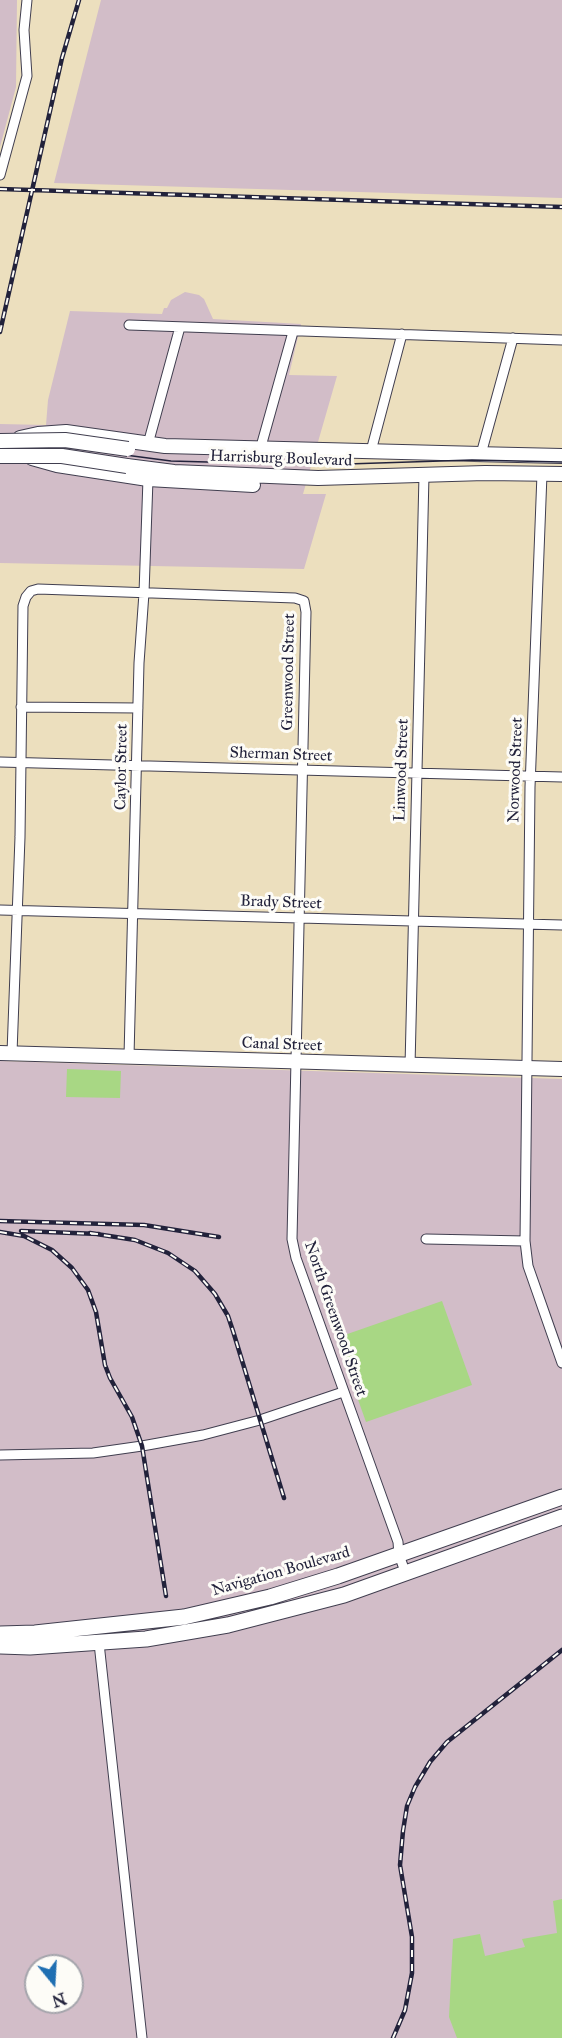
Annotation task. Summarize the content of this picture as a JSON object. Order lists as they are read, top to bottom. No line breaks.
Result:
{"streets":{"main road":["Harrisburg Boulevard","Canal Street","Navigation Boulevard"],"street":["Greenwood Street","Sherman Street","Caylor Street","Linwood Street","Norwood Street","Brady Street","North Greenwood Street"]},"crossings":[["Harrisburg Boulevard","Linwood Street"],["Harrisburg Boulevard","Norwood Street"],["Greenwood Street","Sherman Street"],["Greenwood Street","Caylor Street"],["Greenwood Street","Brady Street"],["Greenwood Street","Canal Street"],["Greenwood Street","North Greenwood Street"],["Sherman Street","Caylor Street"],["Sherman Street","Linwood Street"],["Sherman Street","Norwood Street"],["Caylor Street","Brady Street"],["Caylor Street","Canal Street"],["Linwood Street","Brady Street"],["Linwood Street","Canal Street"],["Norwood Street","Brady Street"],["Norwood Street","Canal Street"],["Canal Street","North Greenwood Street"],["North Greenwood Street","Navigation Boulevard"]],"north":"bottom"}
